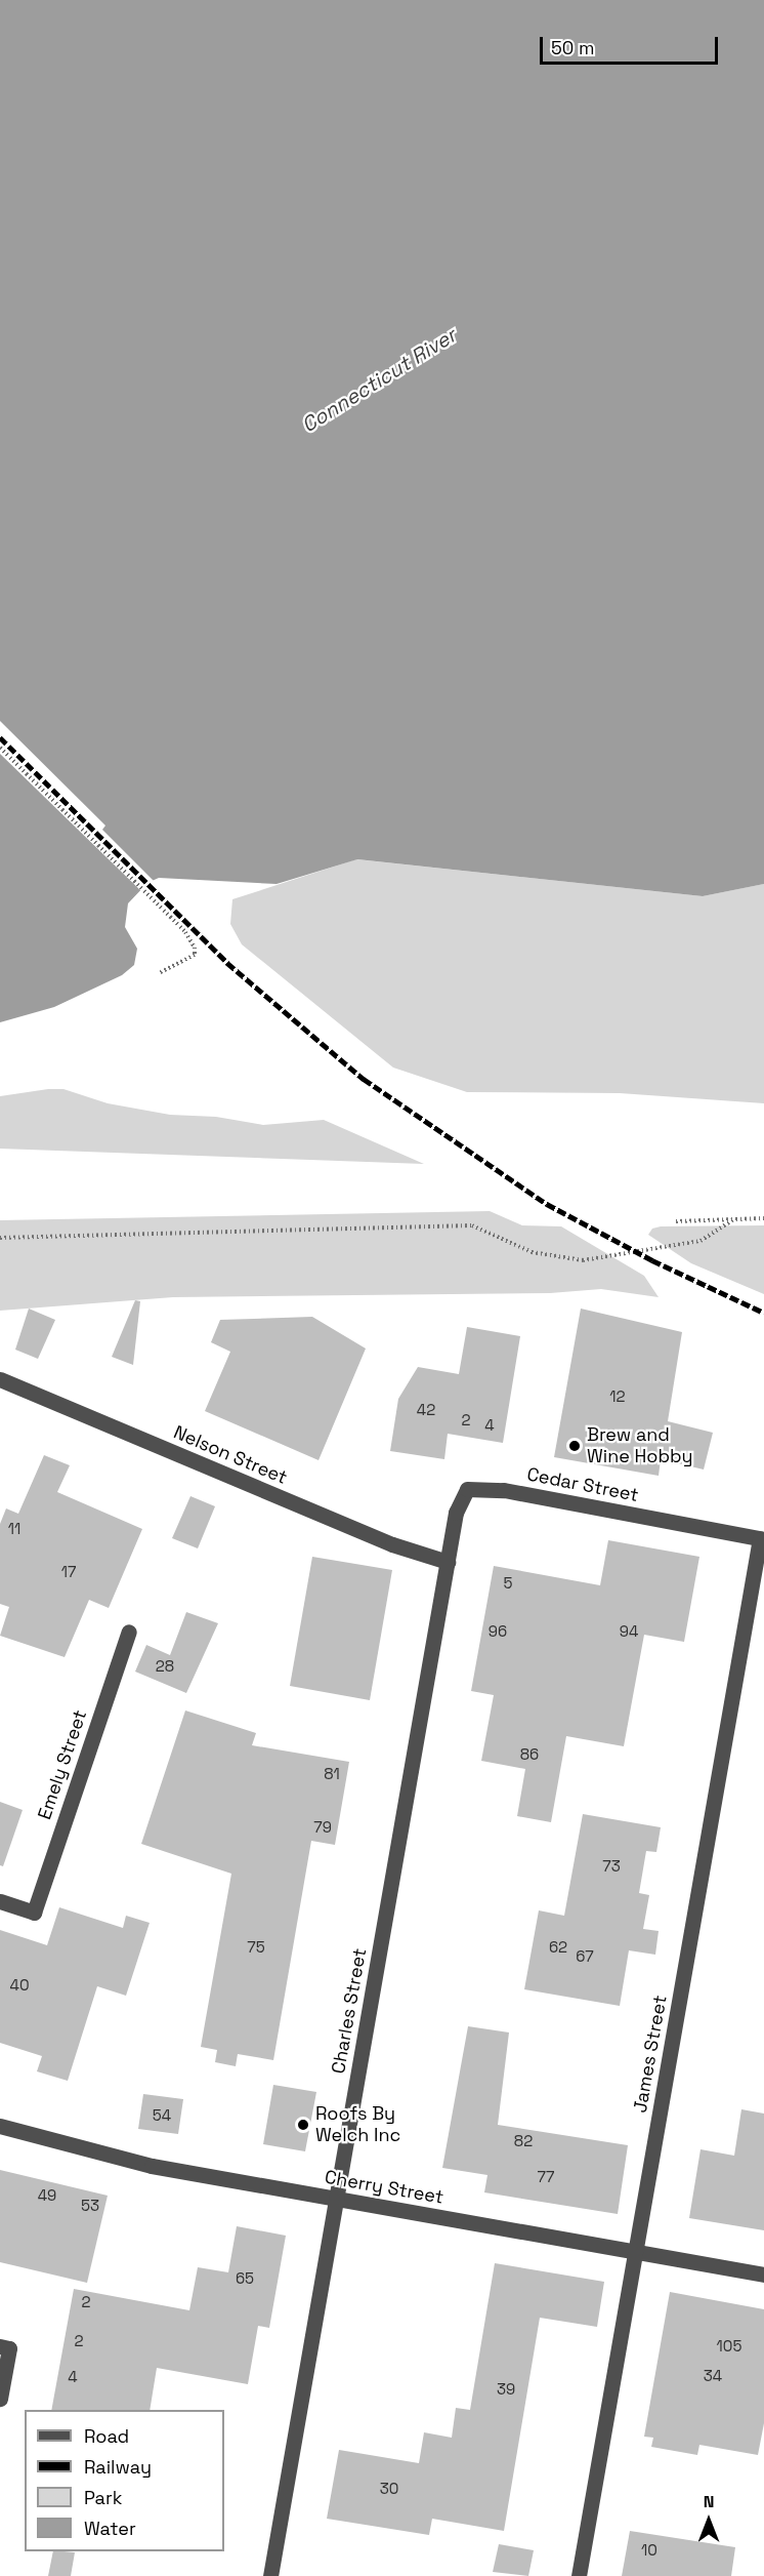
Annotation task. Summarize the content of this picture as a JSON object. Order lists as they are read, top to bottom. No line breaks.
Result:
{"streets":{"street":["Nelson Street","Cedar Street","Emely Street","Charles Street","James Street","Cherry Street"]},"crossings":[["Nelson Street","Cedar Street"],["Nelson Street","Charles Street"],["Cedar Street","Charles Street"],["Cedar Street","James Street"],["Charles Street","Cherry Street"],["James Street","Cherry Street"]],"water":["Connecticut River"],"places":["Brew and Wine Hobby","Roofs By Welch Inc"],"house_numbers":["12","42","2","4","11","17","5","96","94","28","86","81","79","73","75","62","67","40","54","82","77","49","53","65","2","2","105","34","4","39","30","10"],"legend":["Road","Railway","Park","Water"],"scale_bar":"50 m","north":"top"}
